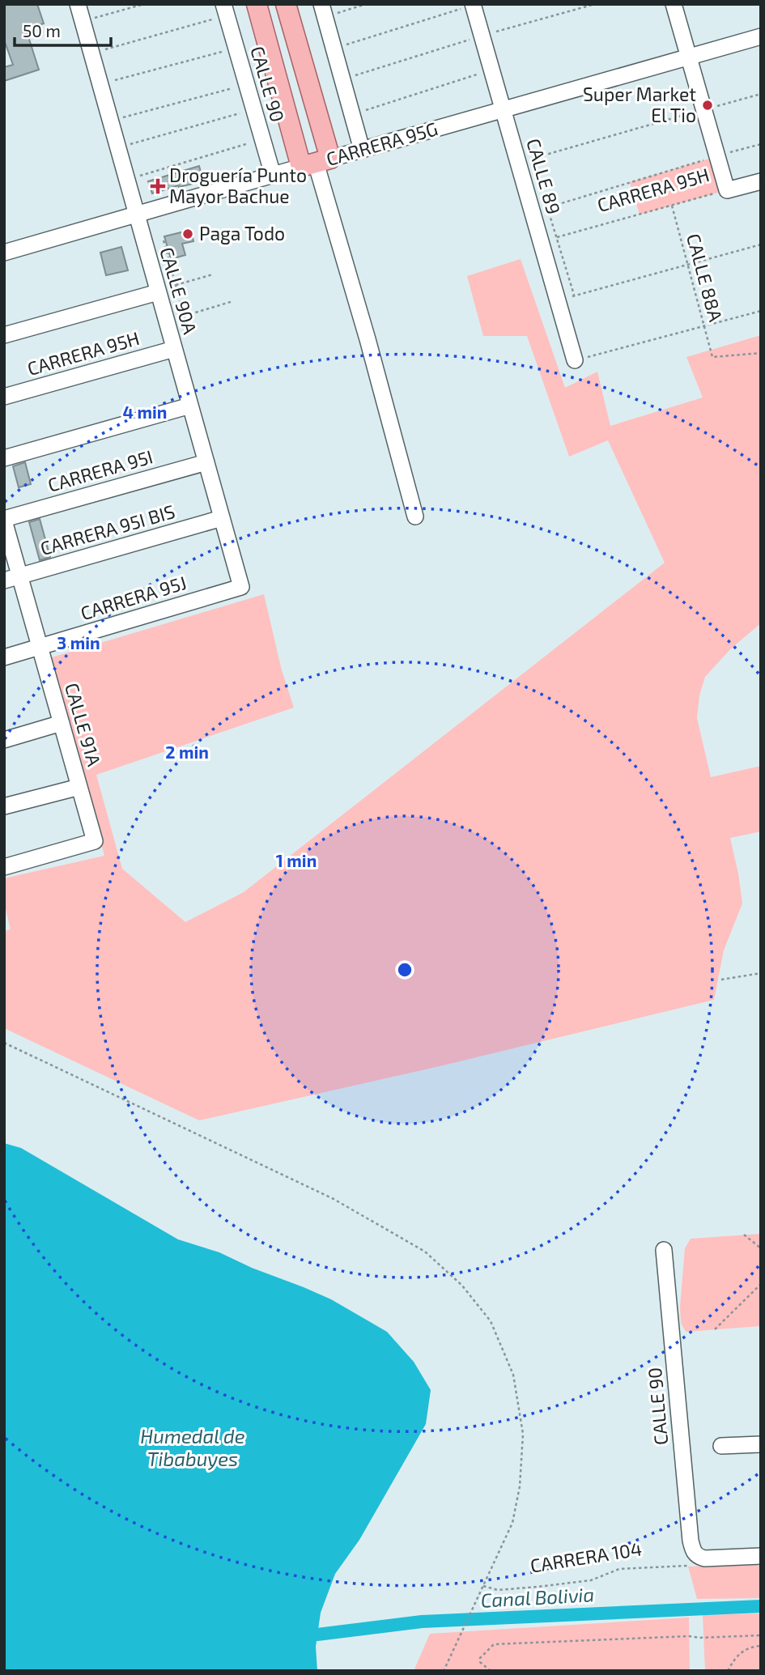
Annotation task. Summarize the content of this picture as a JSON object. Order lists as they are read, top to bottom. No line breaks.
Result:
{"streets":{"street":["CALLE 90","CARRERA 95G","CALLE 89","CARRERA 95H","CALLE 90A","CARRERA 95I","CARRERA 95I BIS","CARRERA 95J","CALLE 91A"],"path":["CALLE 88A","CARRERA 104"]},"crossings":[["CALLE 90","CARRERA 95G"],["CALLE 90","CARRERA 104"],["CARRERA 95G","CALLE 89"],["CARRERA 95G","CALLE 90A"],["CARRERA 95H","CALLE 88A"],["CARRERA 95H","CALLE 90A"],["CALLE 90A","CARRERA 95I"],["CALLE 90A","CARRERA 95I BIS"],["CALLE 90A","CARRERA 95J"],["CARRERA 95I","CALLE 91A"],["CARRERA 95I BIS","CALLE 91A"],["CARRERA 95J","CALLE 91A"]],"water":["Humedal de Tibabuyes","Canal Bolivia"],"places":{"other":["Super Market El Tio","Paga Todo"],"health":["Droguería Punto Mayor Bachue"]},"scale_bar":"50 m","rings":["4 min","3 min","2 min","1 min"]}
